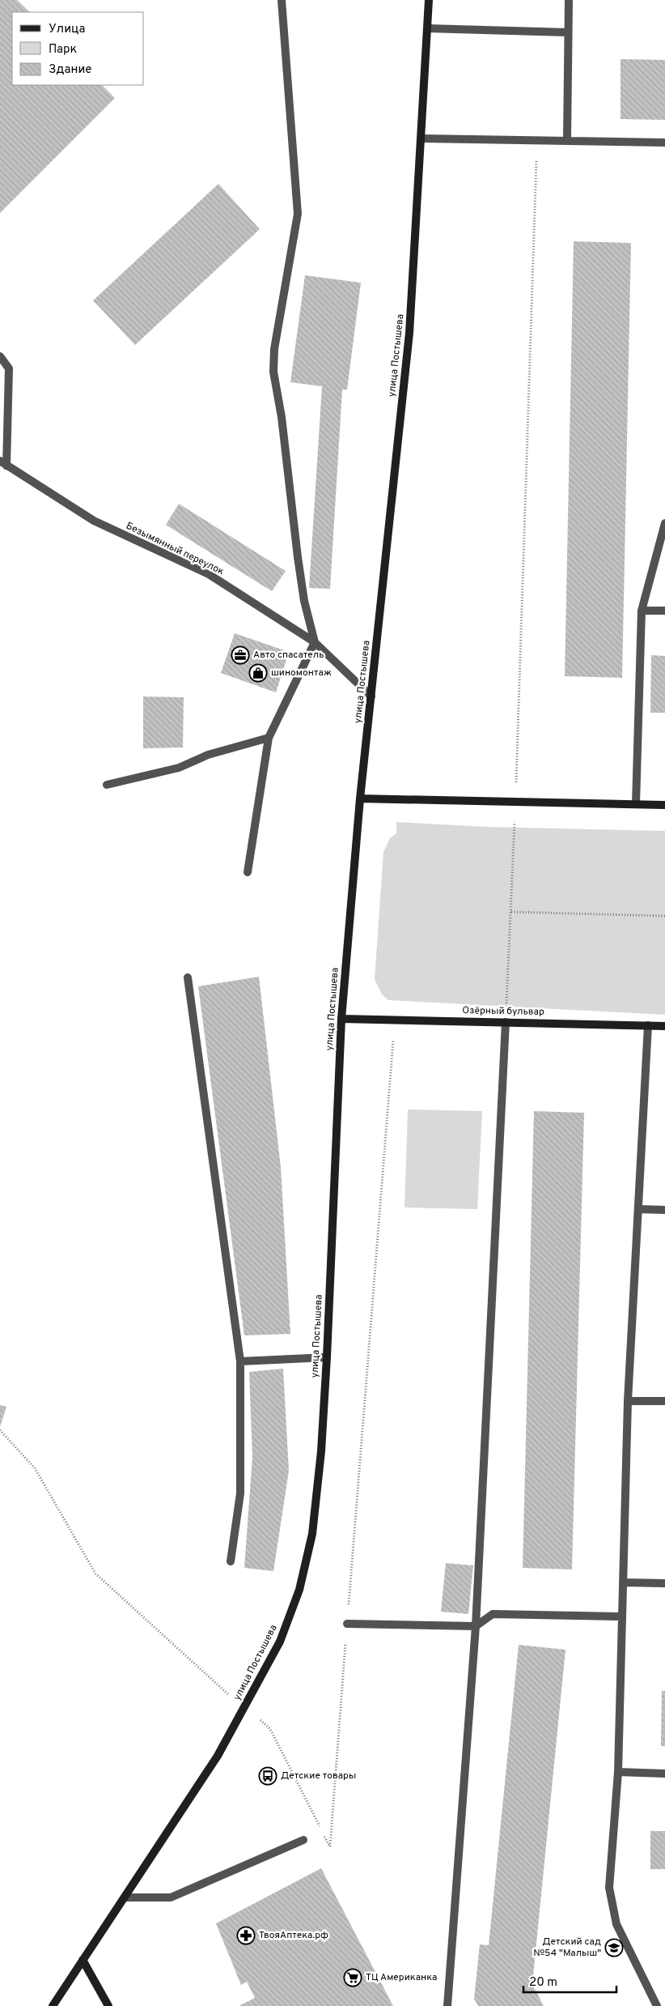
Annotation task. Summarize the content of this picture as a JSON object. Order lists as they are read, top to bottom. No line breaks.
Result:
{"streets":{"main road":["улица Постышева","Озёрный бульвар"],"lane":["Безымянный переулок"]},"crossings":[["улица Постышева","Безымянный переулок"],["улица Постышева","Озёрный бульвар"]],"places":{"office":["Авто спасатель"],"shop":["шиномонтаж"],"bus stop":["Детские товары"],"pharmacy":["ТвояАптека.рф"],"school or university":["Детский сад №54 \"Малыш\""],"supermarket":["ТЦ Американка"]},"legend":["Улица","Парк","Здание"],"scale_bar":"20 m"}
